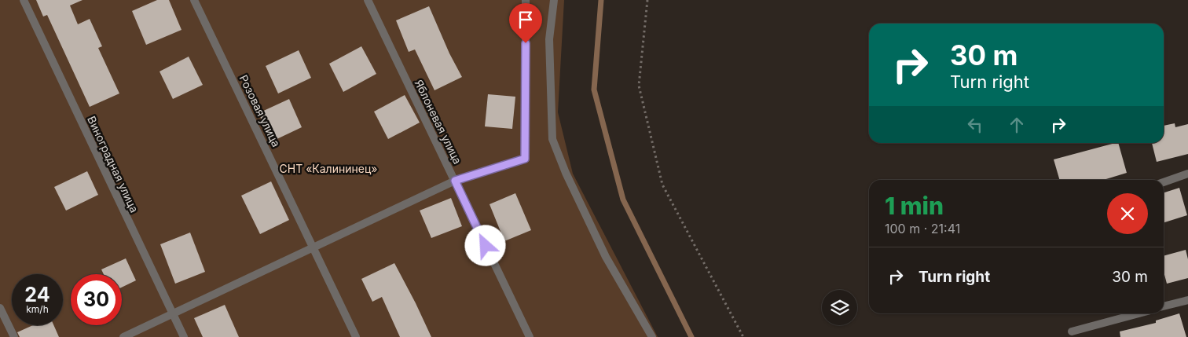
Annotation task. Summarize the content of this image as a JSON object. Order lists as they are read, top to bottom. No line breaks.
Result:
{"streets":{"street":["Розовая улица","Яблоневая улица","Виноградная улица"]},"parks":["СНТ «Калининец»"],"page":{"turn":["30 m","Turn right"],"heading":["1 min","100 m · 21:41"],"list":[{"name":"Turn right","value":"30 m"}],"speed":"24 km/h","limit":"30"}}
